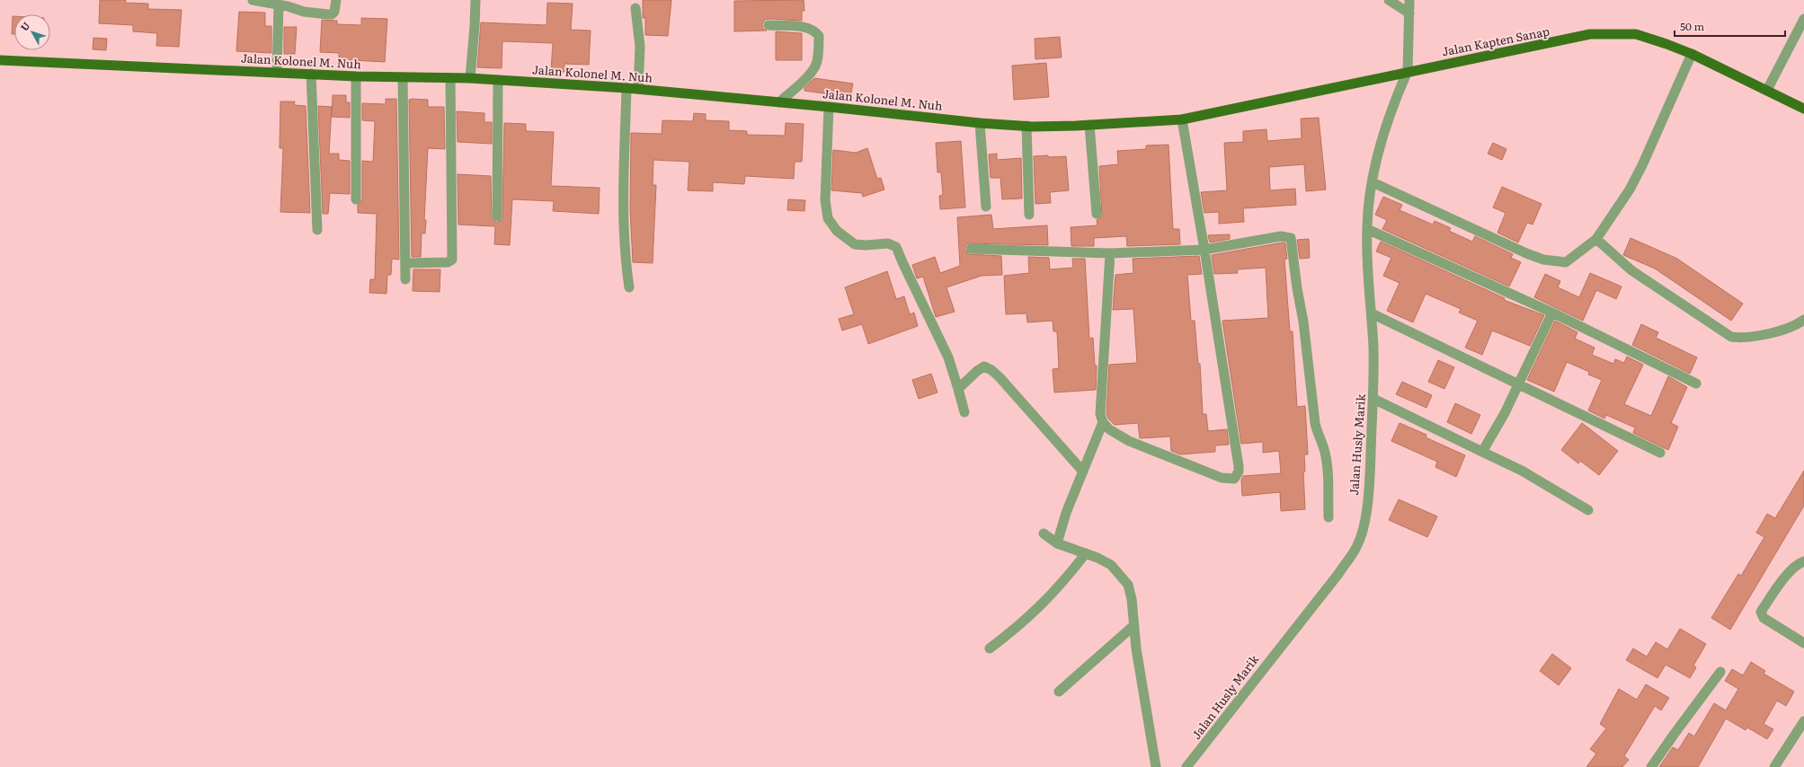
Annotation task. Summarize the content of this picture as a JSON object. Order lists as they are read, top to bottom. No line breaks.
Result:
{"streets":{"main road":["Jalan Kapten Sanap","Jalan Kolonel M. Nuh"],"street":["Jalan Husly Marik"]},"crossings":[["Jalan Kapten Sanap","Jalan Kolonel M. Nuh"],["Jalan Kapten Sanap","Jalan Husly Marik"]],"scale_bar":"50 m","north":"top left"}
